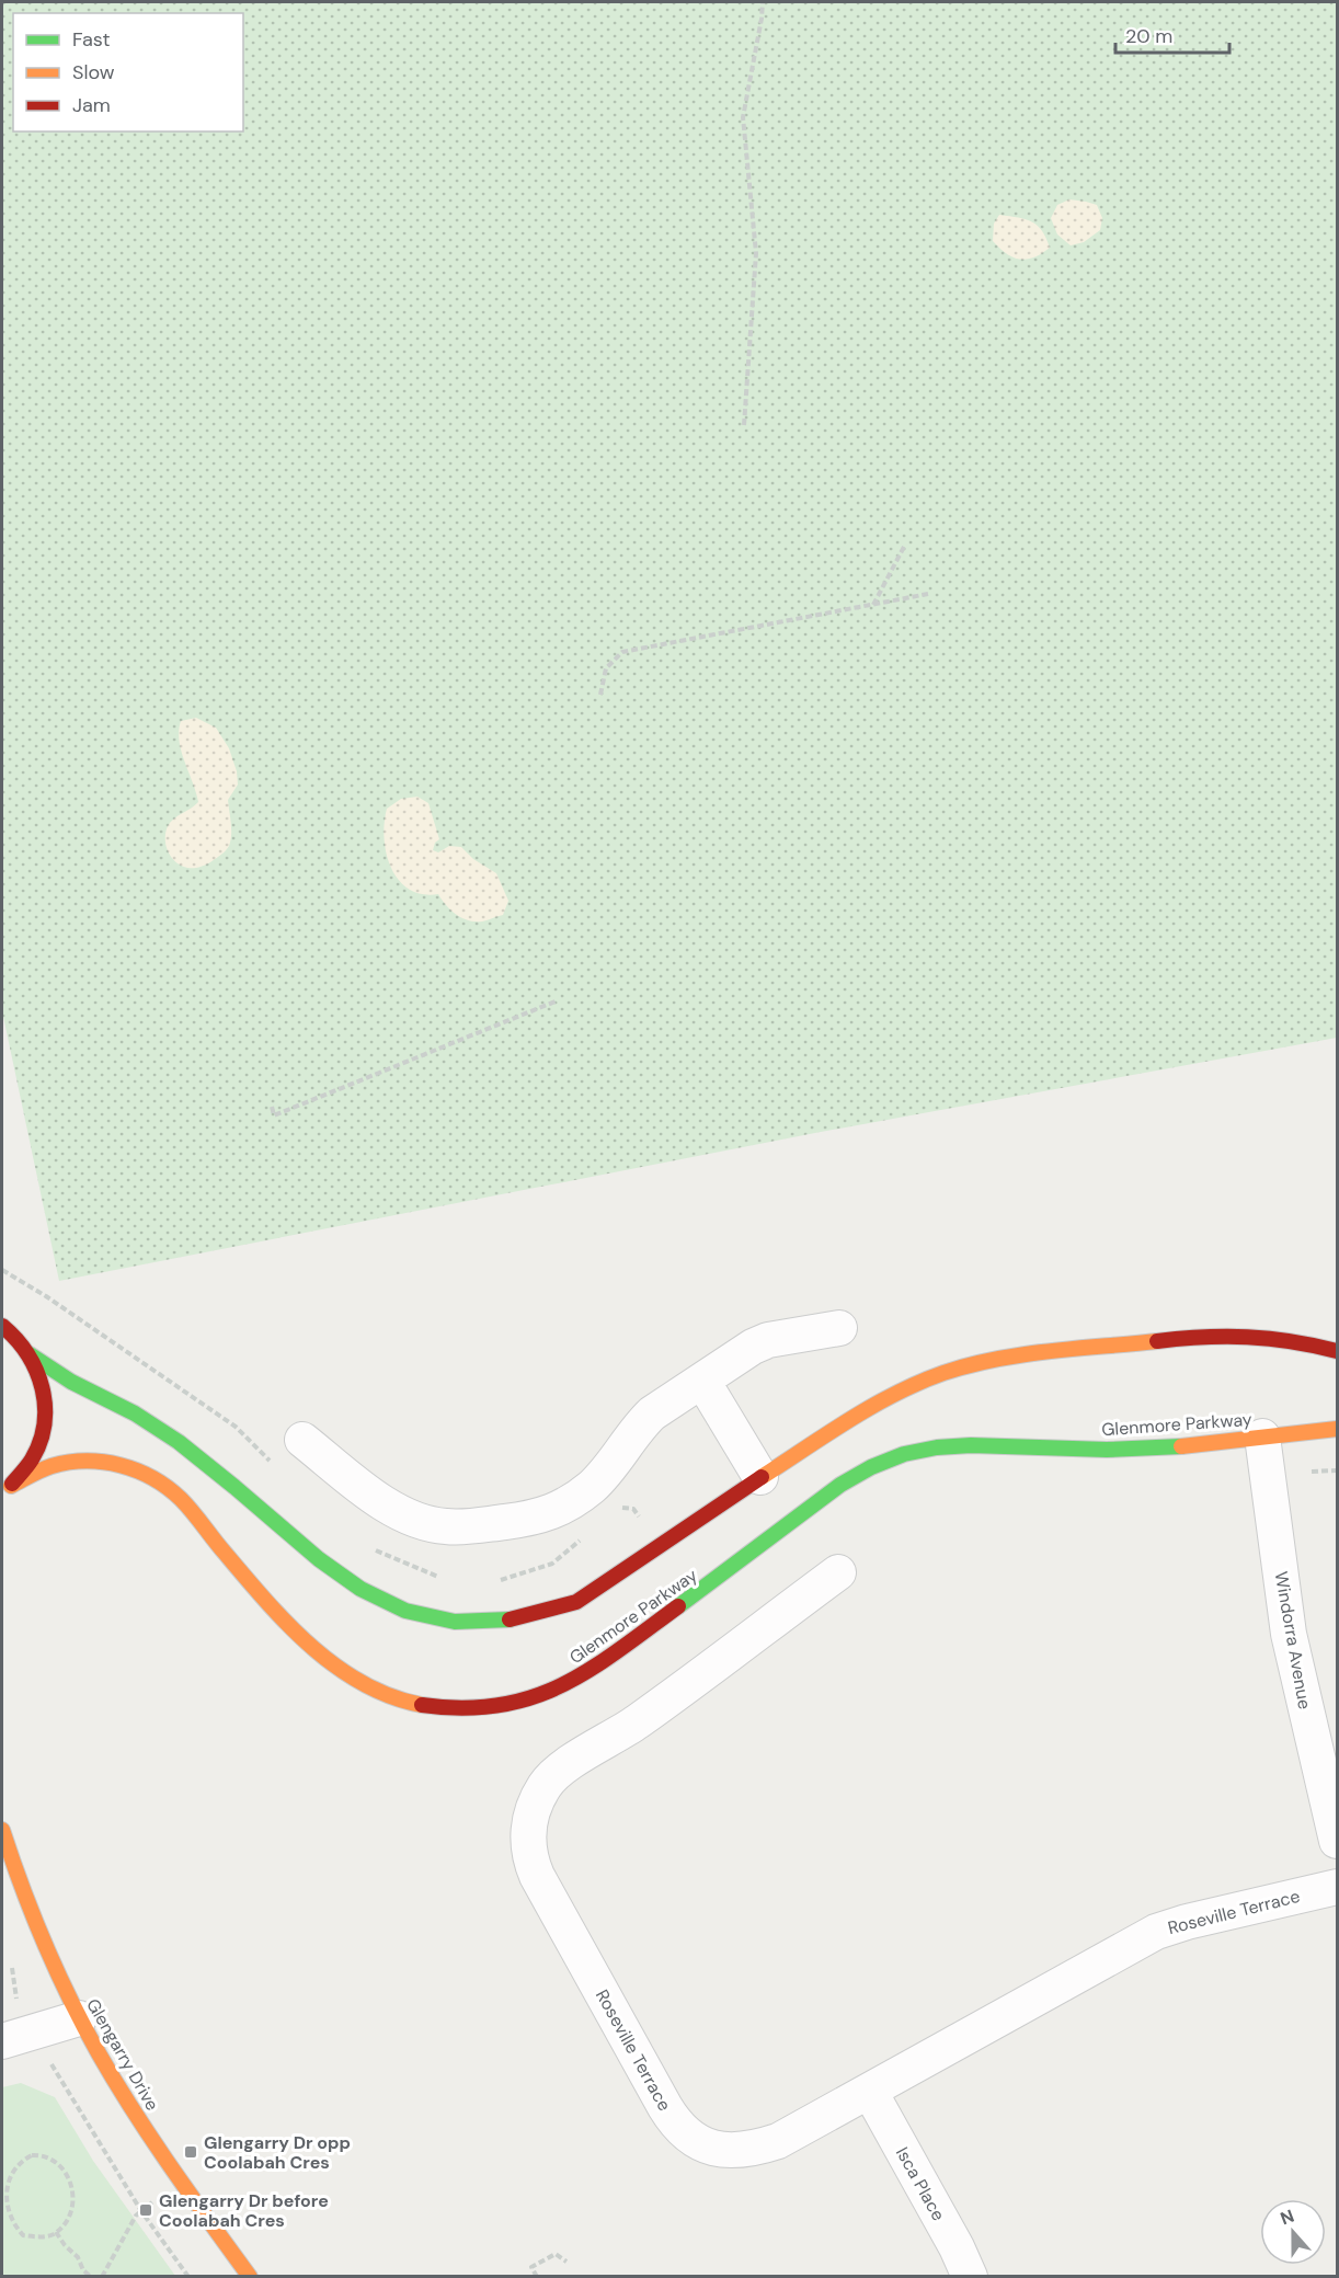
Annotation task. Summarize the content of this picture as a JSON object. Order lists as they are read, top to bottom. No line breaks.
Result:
{"streets":{"main road":["Glenmore Parkway","Glengarry Drive"],"street":["Windorra Avenue","Roseville Terrace","Isca Place"]},"crossings":[["Glenmore Parkway","Windorra Avenue"],["Roseville Terrace","Isca Place"]],"places":{"transit":["Glengarry Dr opp Coolabah Cres","Glengarry Dr before Coolabah Cres"]},"legend":["Fast","Slow","Jam"],"scale_bar":"20 m","north":"top"}
